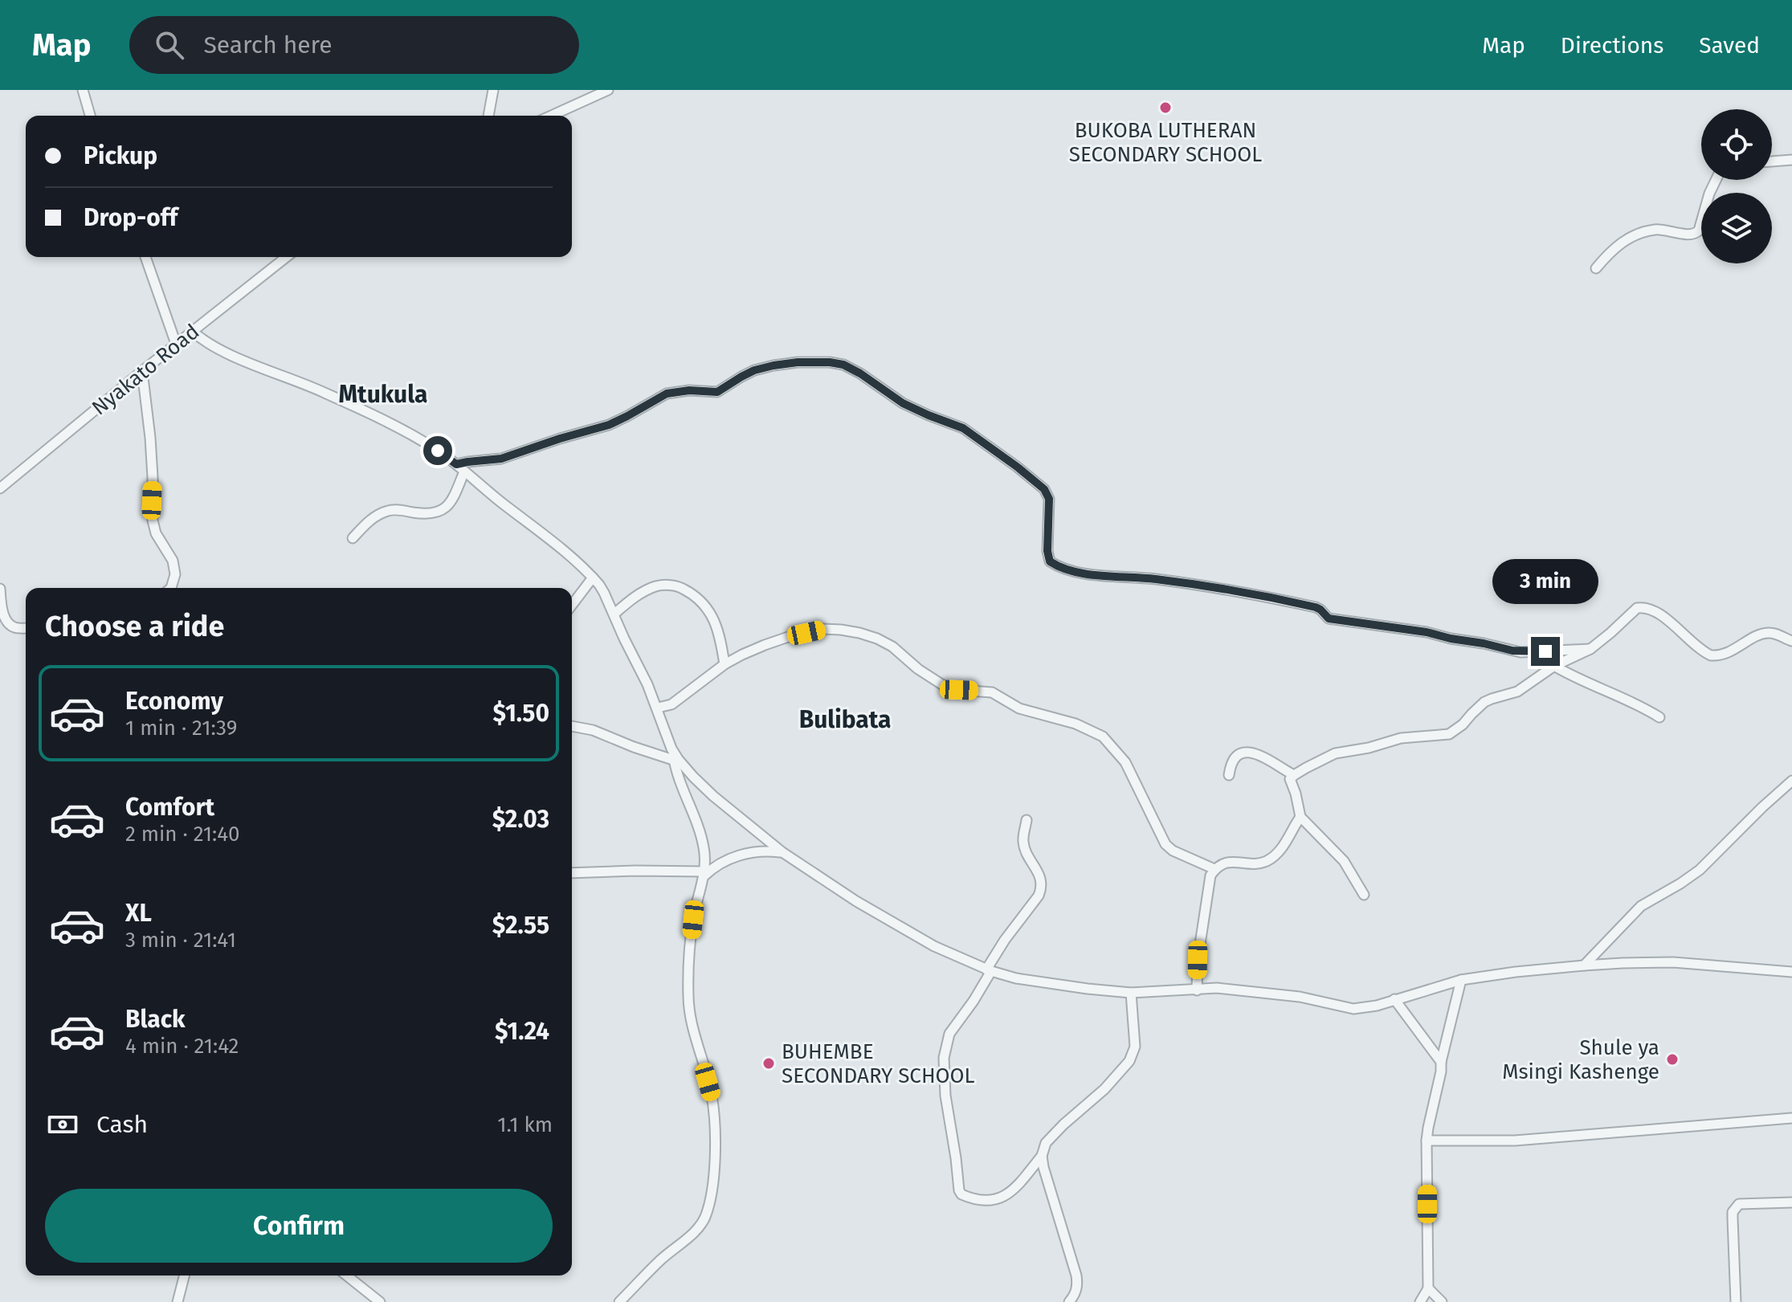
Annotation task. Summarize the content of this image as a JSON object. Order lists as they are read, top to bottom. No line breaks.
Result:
{"streets":{"street":["Nyakato Road"]},"districts":["Mtukula","Bulibata"],"places":["BUKOBA LUTHERAN SECONDARY SCHOOL","Shule ya Msingi Kashenge","BUHEMBE SECONDARY SCHOOL"],"page":{"header":"Map","search":"Search here","nav":["Map","Directions","Saved"],"banner":["Pickup","Drop-off"],"bubble":"3 min","heading":"Choose a ride","list":[{"name":"Economy","note":"1 min · 21:39","value":"$1.50"},{"name":"Comfort","note":"2 min · 21:40","value":"$2.03"},{"name":"XL","note":"3 min · 21:41","value":"$2.55"},{"name":"Black","note":"4 min · 21:42","value":"$1.24"}],"pay":["Cash","1.1 km"],"buttons":"Confirm"}}
